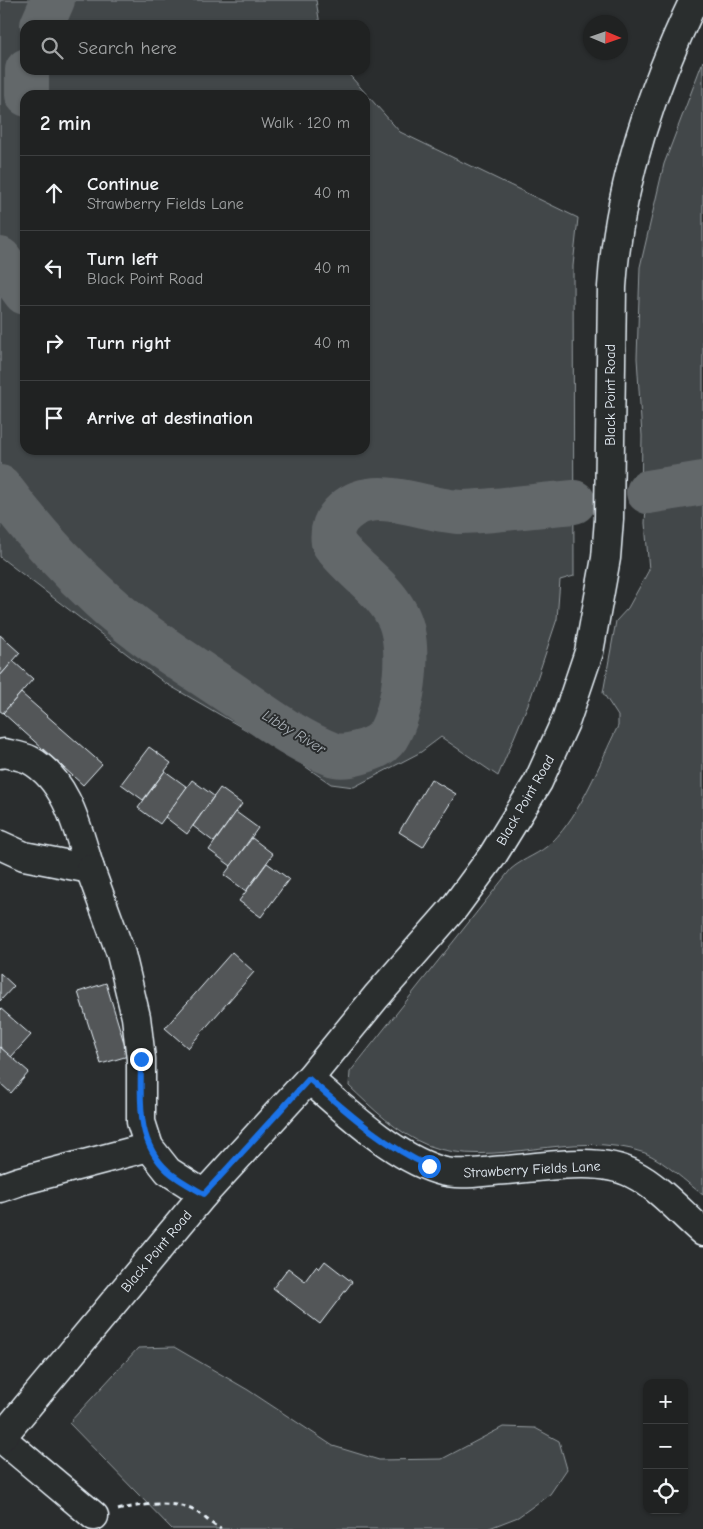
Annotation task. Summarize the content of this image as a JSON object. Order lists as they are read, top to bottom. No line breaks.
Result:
{"streets":{"main road":["Black Point Road","Strawberry Fields Lane"]},"crossings":[["Black Point Road","Strawberry Fields Lane"]],"water":["Libby River"],"north":"right","page":{"search":"Search here","heading":["2 min","Walk · 120 m"],"list":[["Continue","Strawberry Fields Lane","40 m"],["Turn left","Black Point Road","40 m"],["Turn right","40 m"],"Arrive at destination"],"map_buttons":["+","−"]}}
